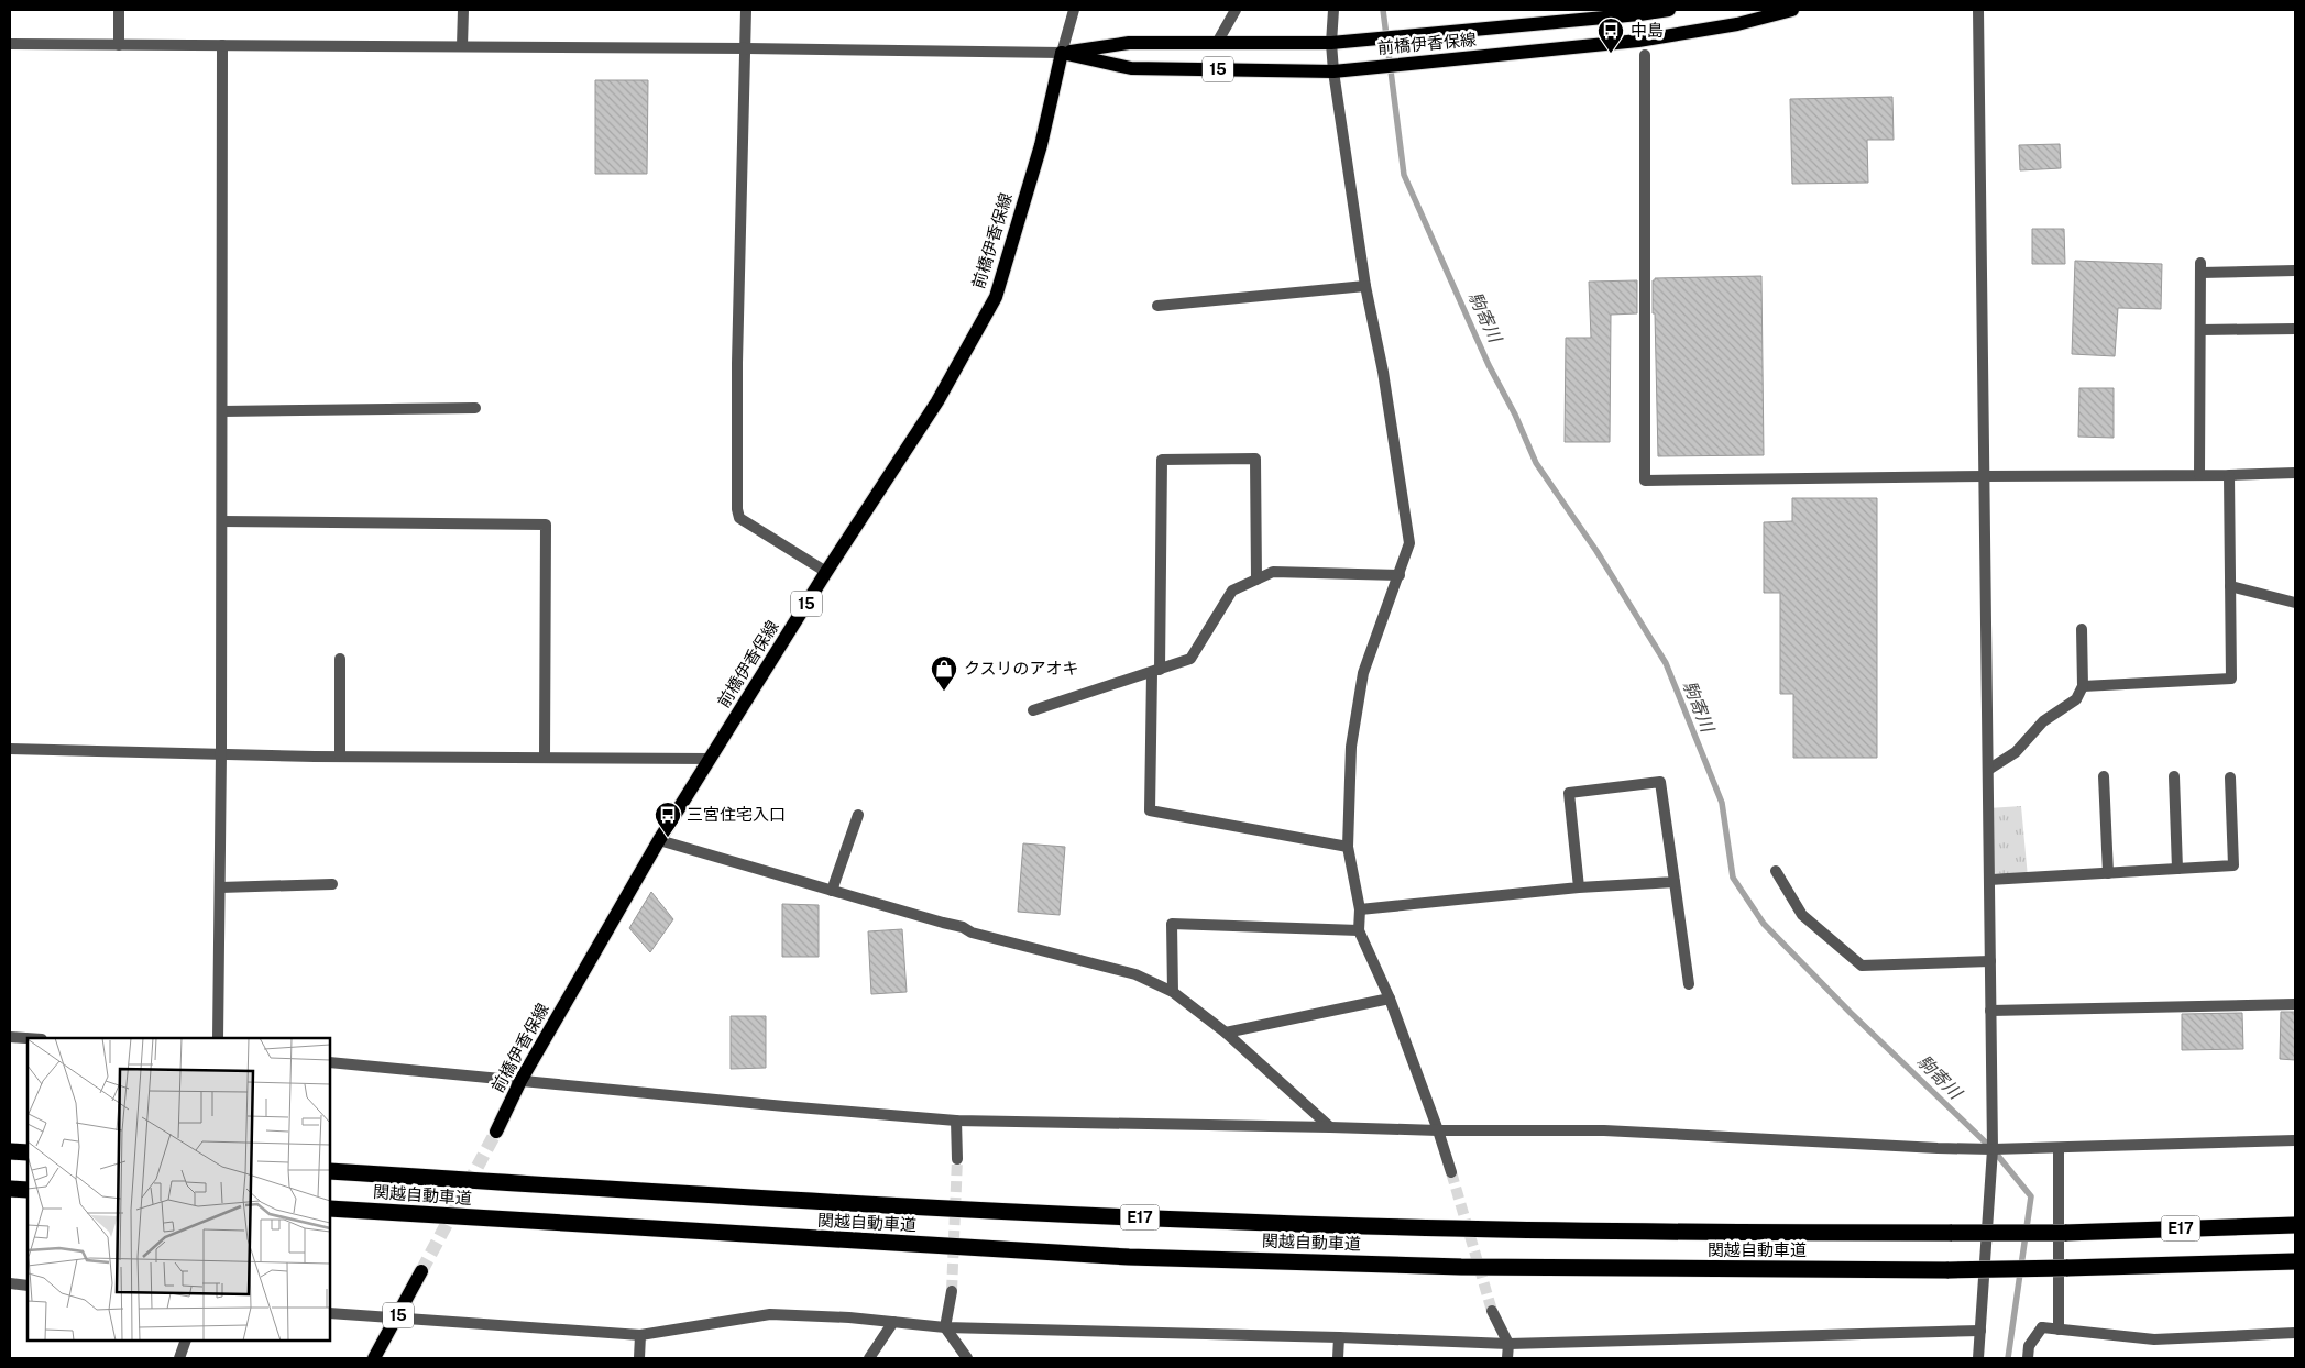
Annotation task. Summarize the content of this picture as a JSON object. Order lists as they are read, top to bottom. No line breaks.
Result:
{"streets":{"highway":["関越自動車道","E17"],"main road":["前橋伊香保線","15"]},"water":["駒寄川"],"places":{"bus stop":["中島","三宮住宅入口"],"shop":["クスリのアオキ"]}}
